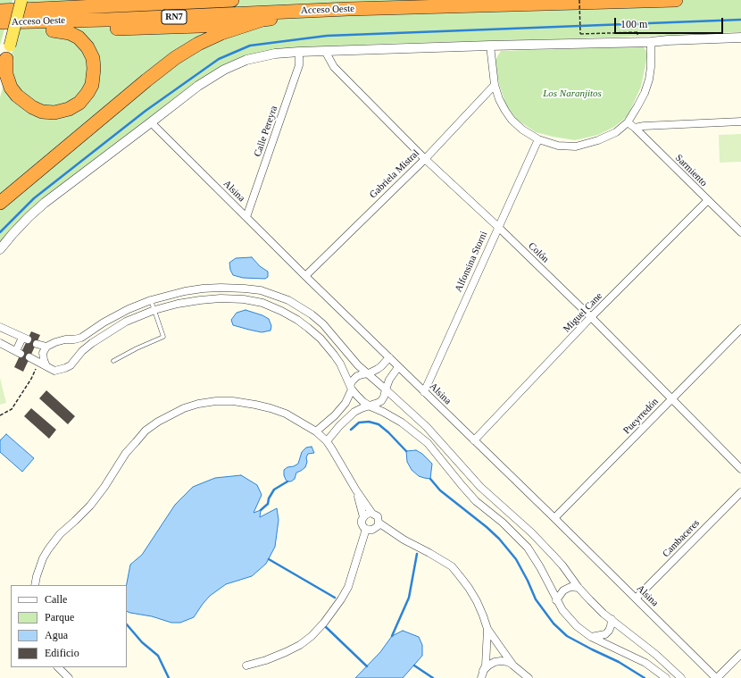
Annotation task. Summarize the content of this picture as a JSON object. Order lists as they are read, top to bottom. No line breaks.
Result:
{"streets":{"highway":["Acceso Oeste","RN7"],"street":["Calle Pereyra","Sarmiento","Gabriela Mistral","Alsina","Colón","Alfonsina Storni","Miguel Cane","Pueyrredón","Cambaceres"]},"crossings":[["Calle Pereyra","Alsina"],["Sarmiento","Miguel Cane"],["Gabriela Mistral","Alsina"],["Gabriela Mistral","Colón"],["Alsina","Alfonsina Storni"],["Alsina","Miguel Cane"],["Alsina","Pueyrredón"],["Alsina","Cambaceres"],["Colón","Alfonsina Storni"],["Colón","Miguel Cane"],["Colón","Pueyrredón"]],"parks":["Los Naranjitos"],"legend":["Calle","Parque","Agua","Edificio"],"scale_bar":"100 m"}
